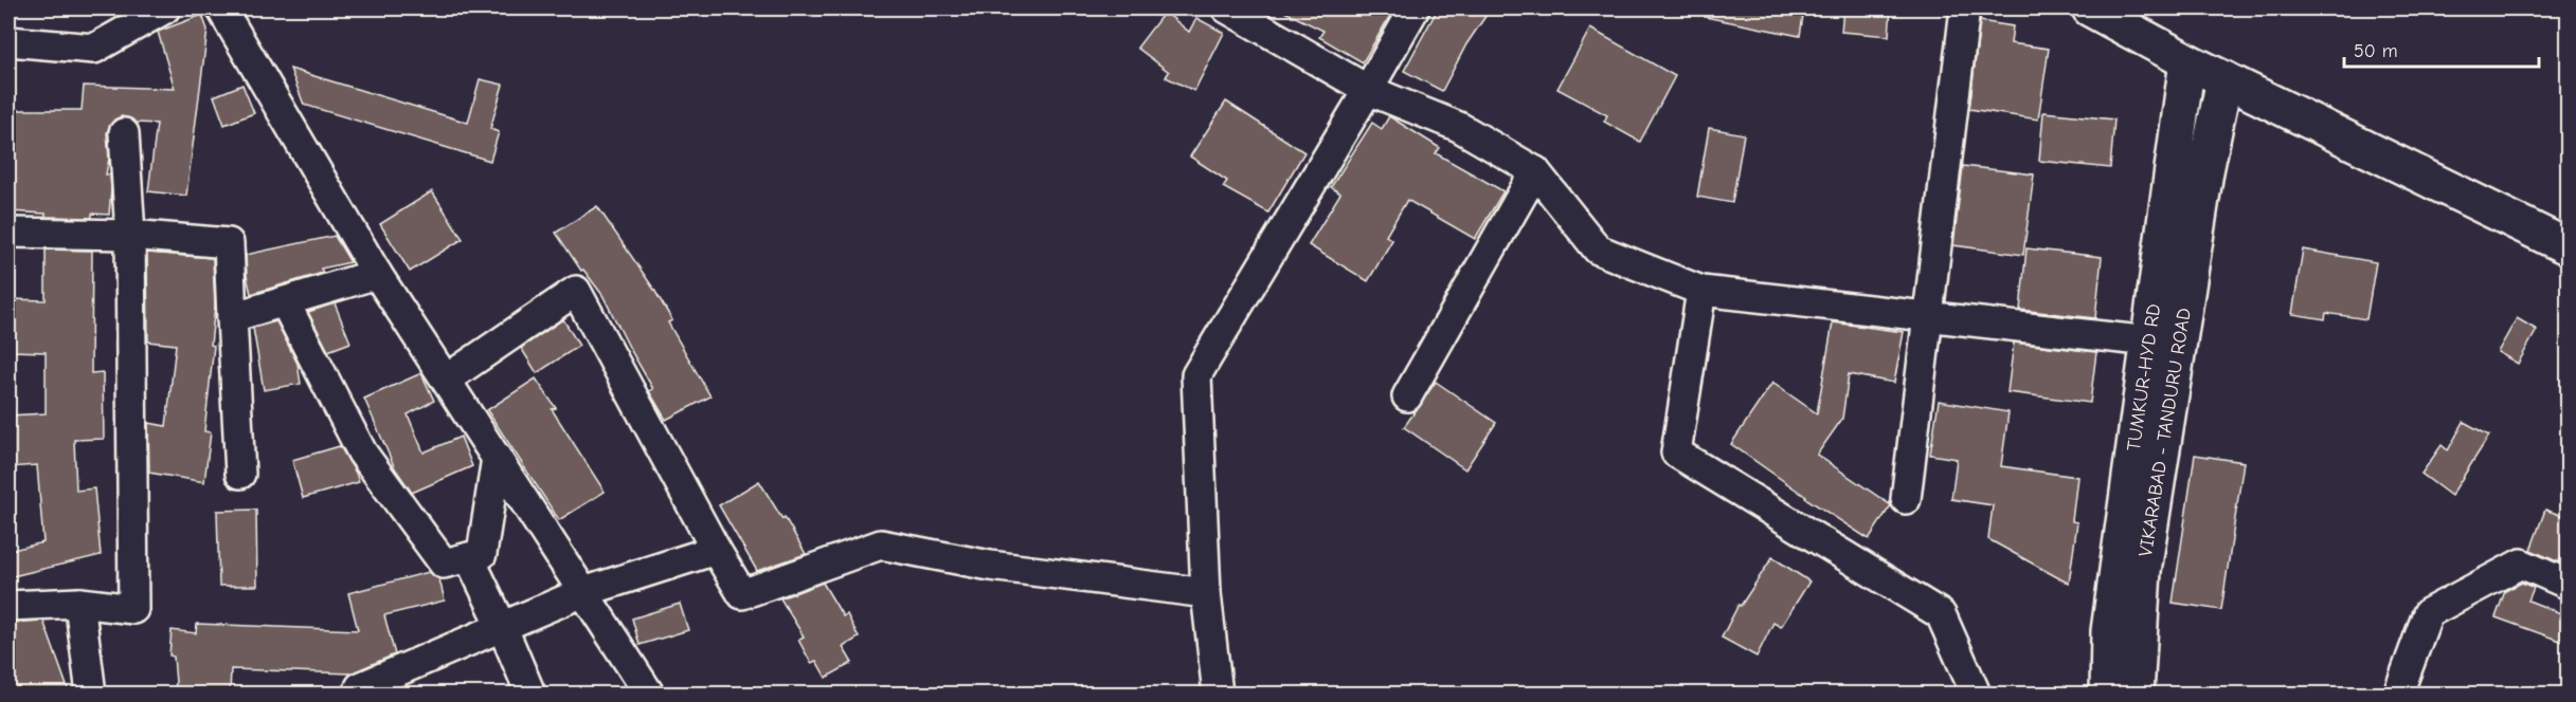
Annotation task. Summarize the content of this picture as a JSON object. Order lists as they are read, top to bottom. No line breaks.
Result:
{"streets":{"main road":["TUMKUR-HYD RD","VIKARABAD - TANDURU ROAD"]},"scale_bar":"50 m"}
